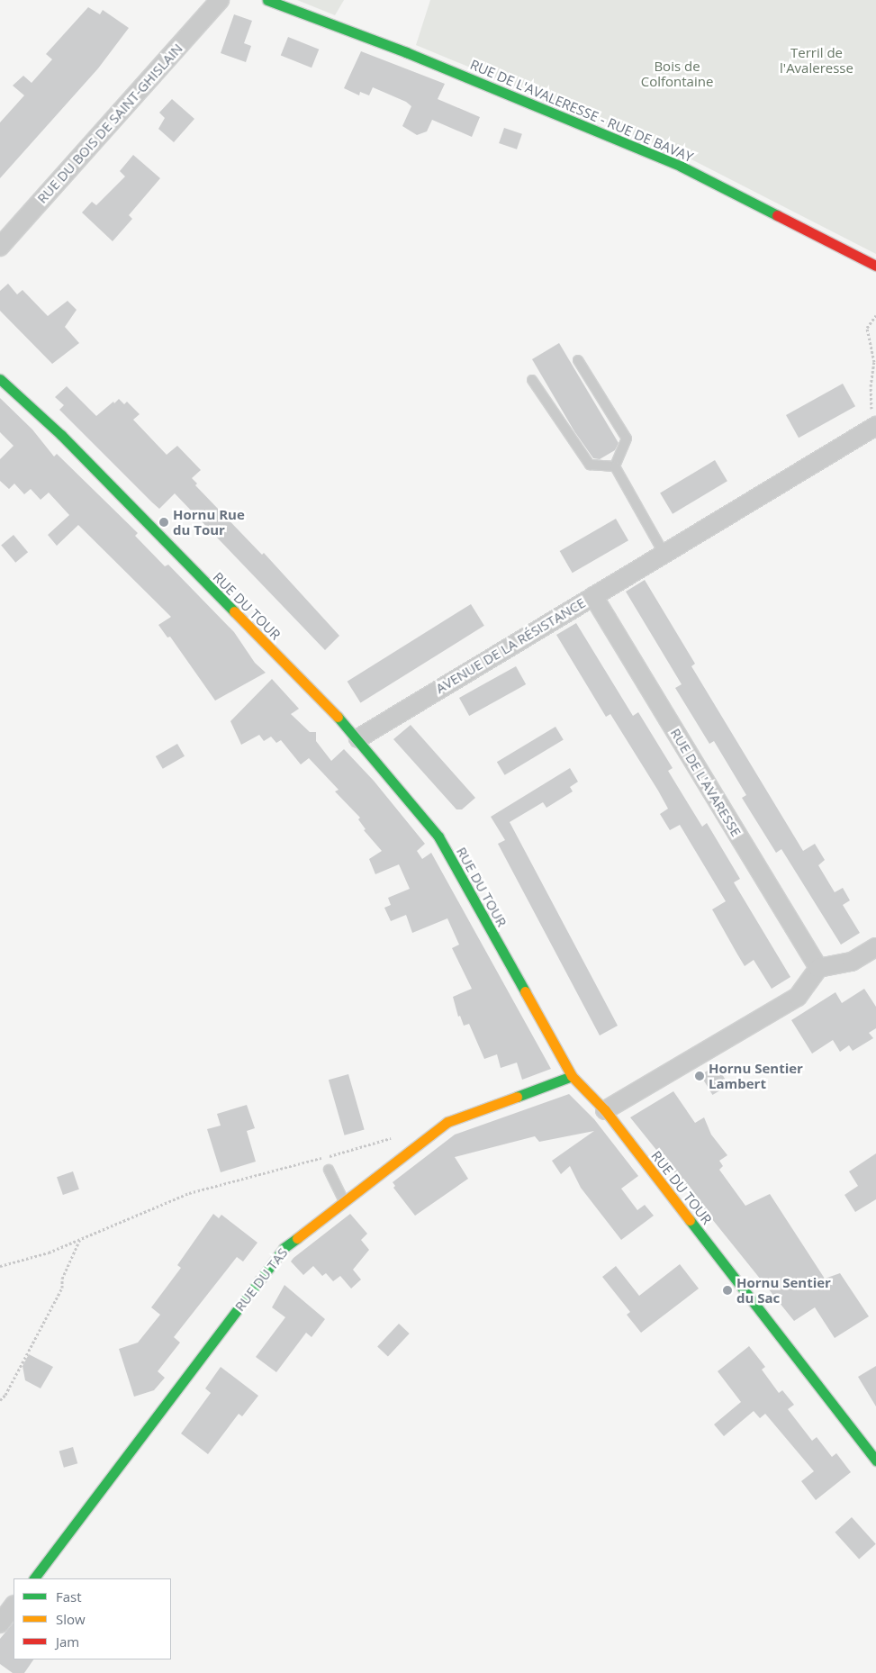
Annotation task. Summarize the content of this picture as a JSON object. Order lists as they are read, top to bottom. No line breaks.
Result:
{"streets":{"street":["RUE DE L'AVALERESSE - RUE DE BAVAY","RUE DU BOIS DE SAINT-GHISLAIN","RUE DU TOUR","AVENUE DE LA RÉSISTANCE","RUE DE L'AVARESSE","RUE DU TAS"]},"crossings":[["RUE DU TOUR","AVENUE DE LA RÉSISTANCE"],["RUE DU TOUR","RUE DU TAS"],["AVENUE DE LA RÉSISTANCE","RUE DE L'AVARESSE"]],"parks":["Terril de l'Avaleresse","Bois de Colfontaine"],"places":["Hornu Rue du Tour","Hornu Sentier Lambert","Hornu Sentier du Sac"],"legend":["Fast","Slow","Jam"]}
